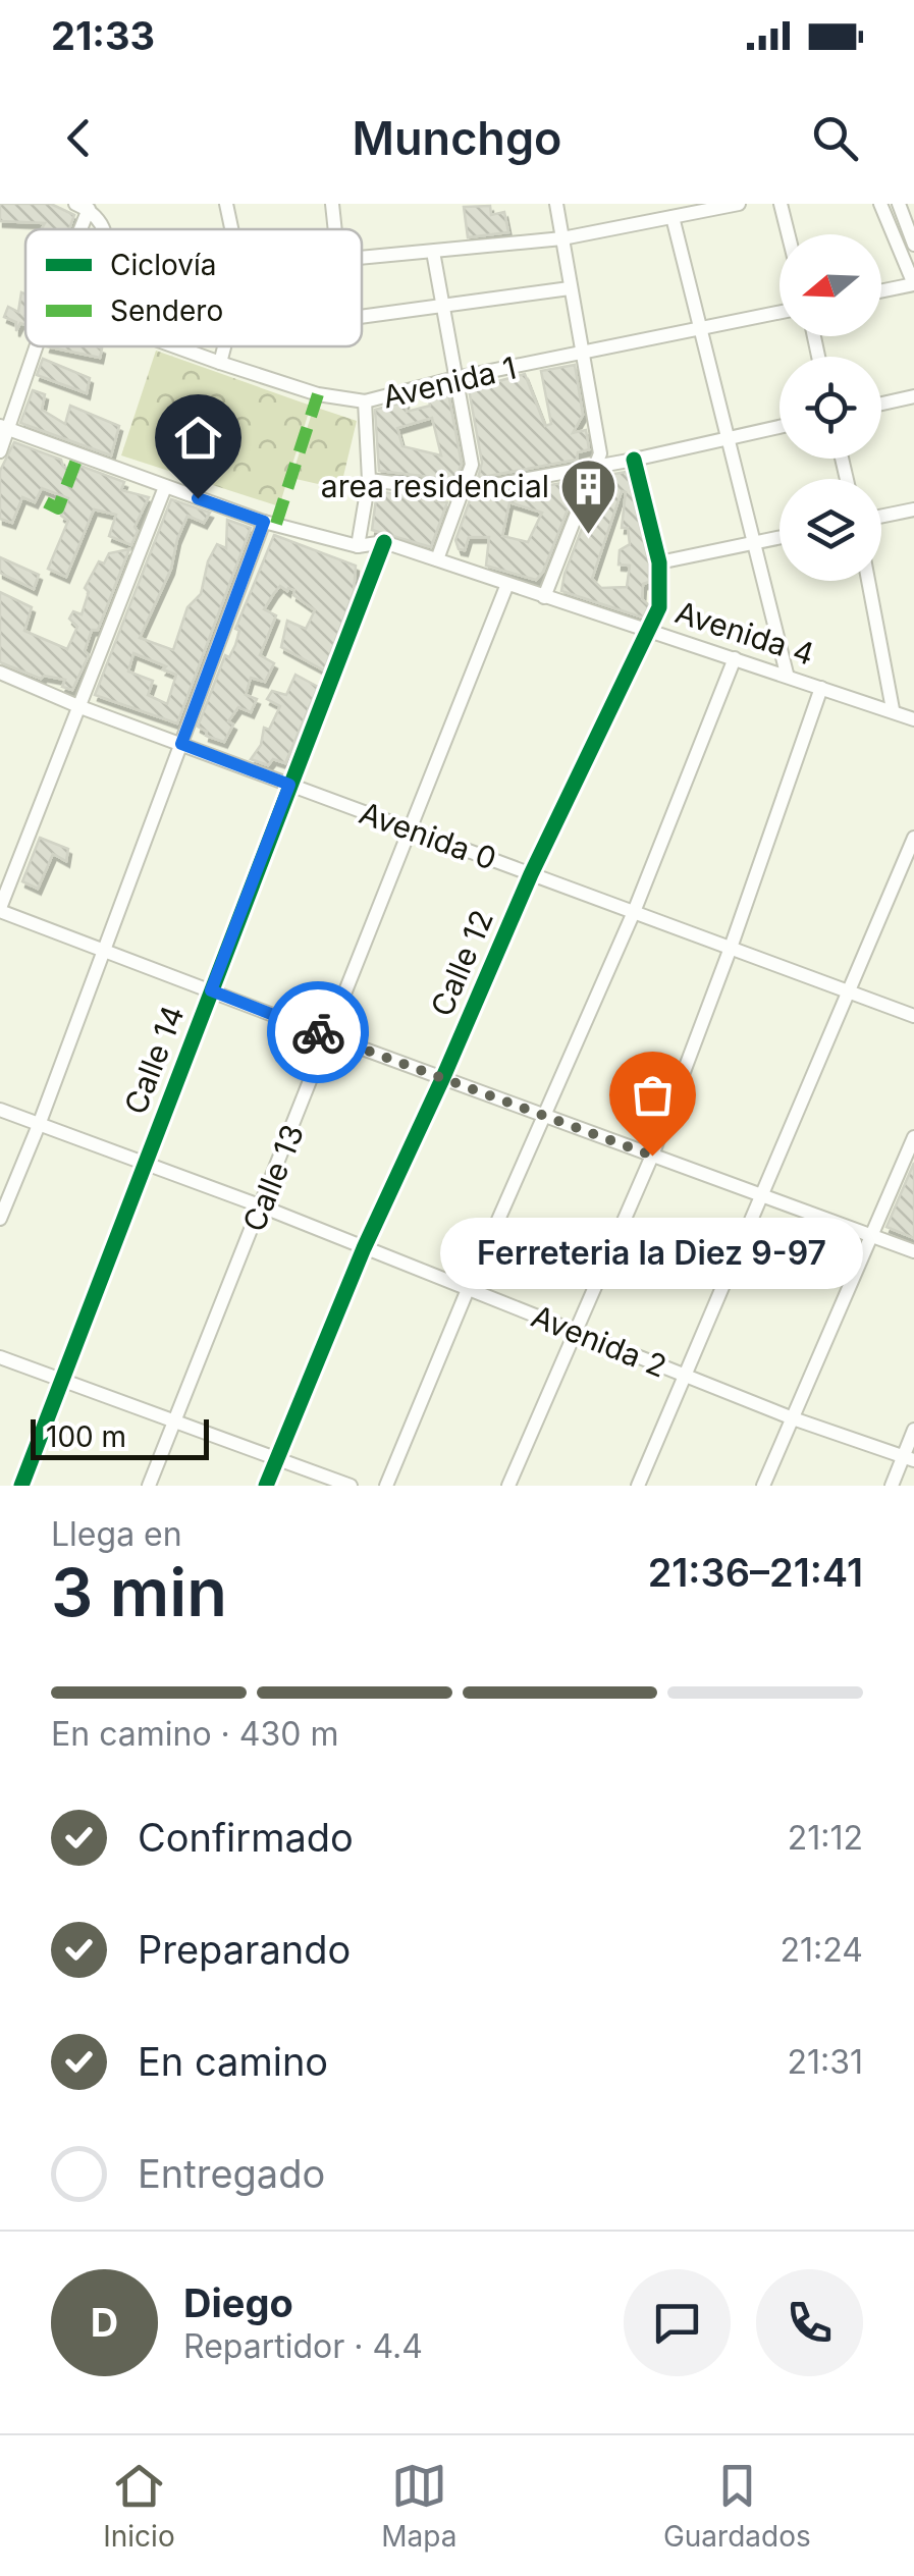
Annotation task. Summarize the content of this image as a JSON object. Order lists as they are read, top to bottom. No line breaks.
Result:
{"streets":{"street":["Avenida 1","Avenida 4","Avenida 0","Calle 12","Calle 14","Calle 13","Avenida 2"]},"crossings":[["Avenida 4","Calle 12"],["Avenida 4","Calle 14"],["Avenida 4","Calle 13"],["Avenida 0","Calle 12"],["Avenida 0","Calle 14"],["Avenida 0","Calle 13"],["Calle 12","Avenida 2"],["Calle 14","Avenida 2"],["Calle 13","Avenida 2"]],"places":{"building":["area residencial"],"other":["Ferreteria la Diez 9-97"]},"legend":["Ciclovía","Sendero"],"scale_bar":"100 m","north":"left","page":{"status":"21:33","header":"Munchgo","bubble":"Ferreteria la Diez 9-97","scale":"100 m","heading":["3 min","Llega en","21:36–21:41"],"panel":["Diego","Repartidor · 4.4"],"bar":"En camino · 430 m","list":[["Confirmado","21:12"],["Preparando","21:24"],["En camino","21:31"],"Entregado"],"round":"D","tabs":["Inicio","Mapa","Guardados"]}}
